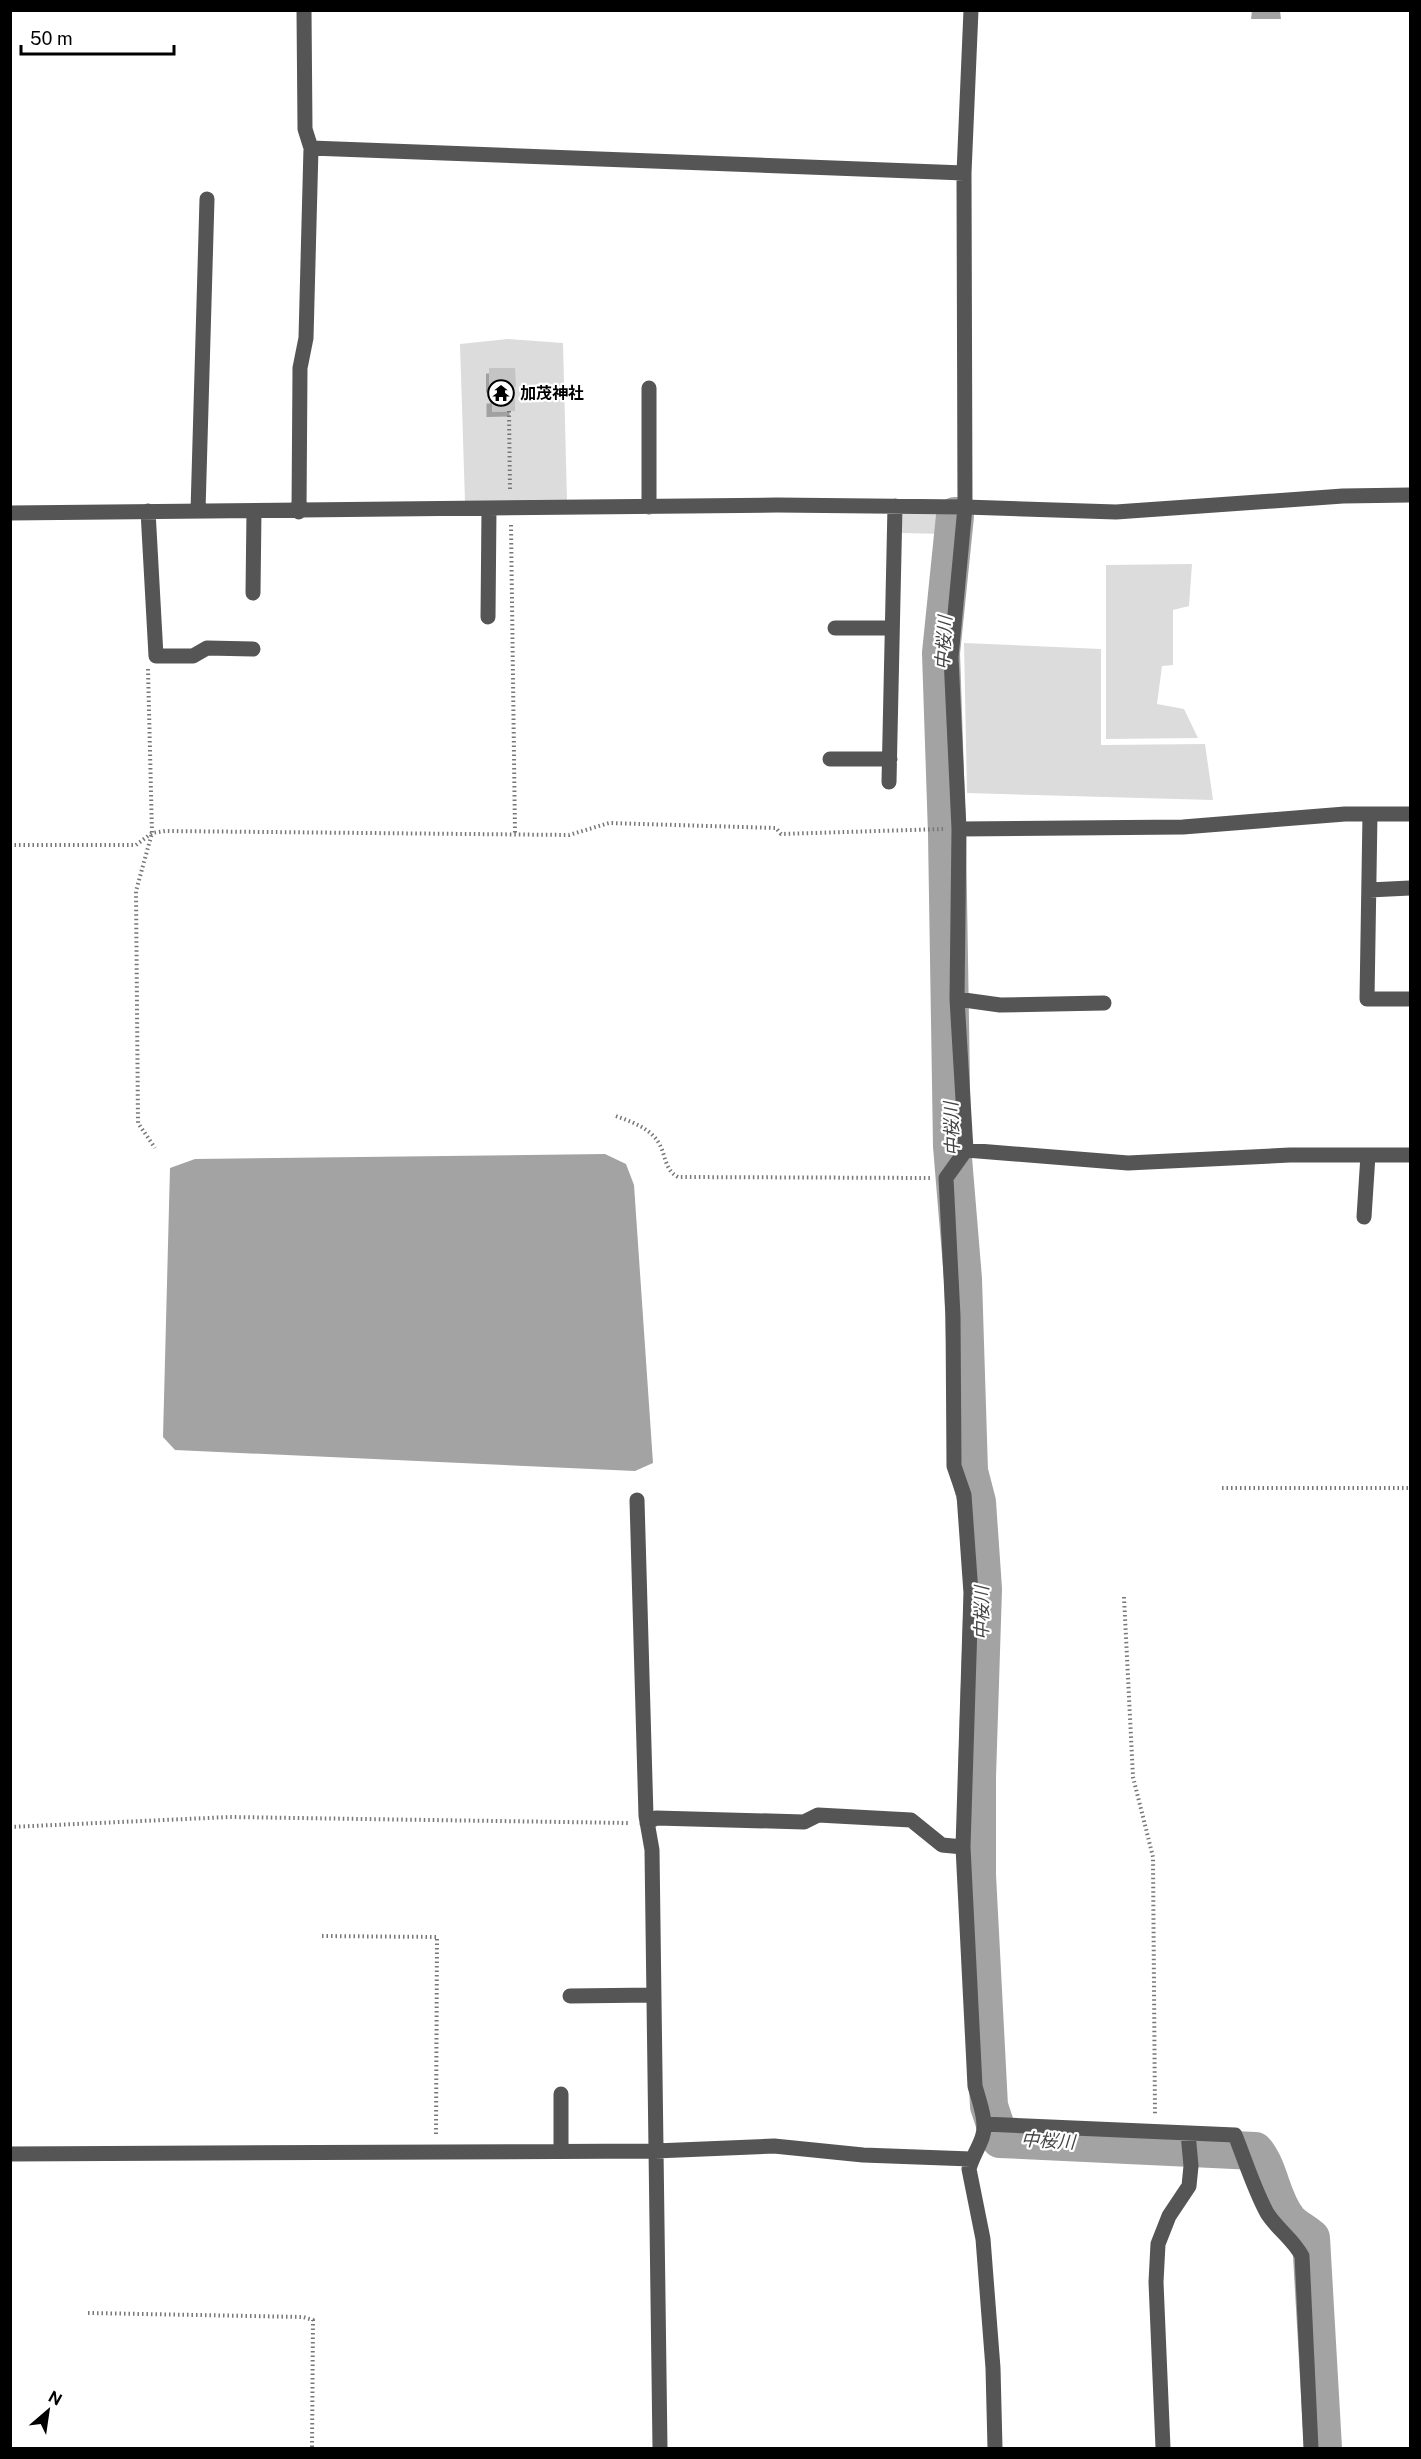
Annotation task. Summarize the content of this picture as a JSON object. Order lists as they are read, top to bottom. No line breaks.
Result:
{"water":["中桜川"],"places":{"temple":["加茂神社"]},"scale_bar":"50 m","north":"top right"}
